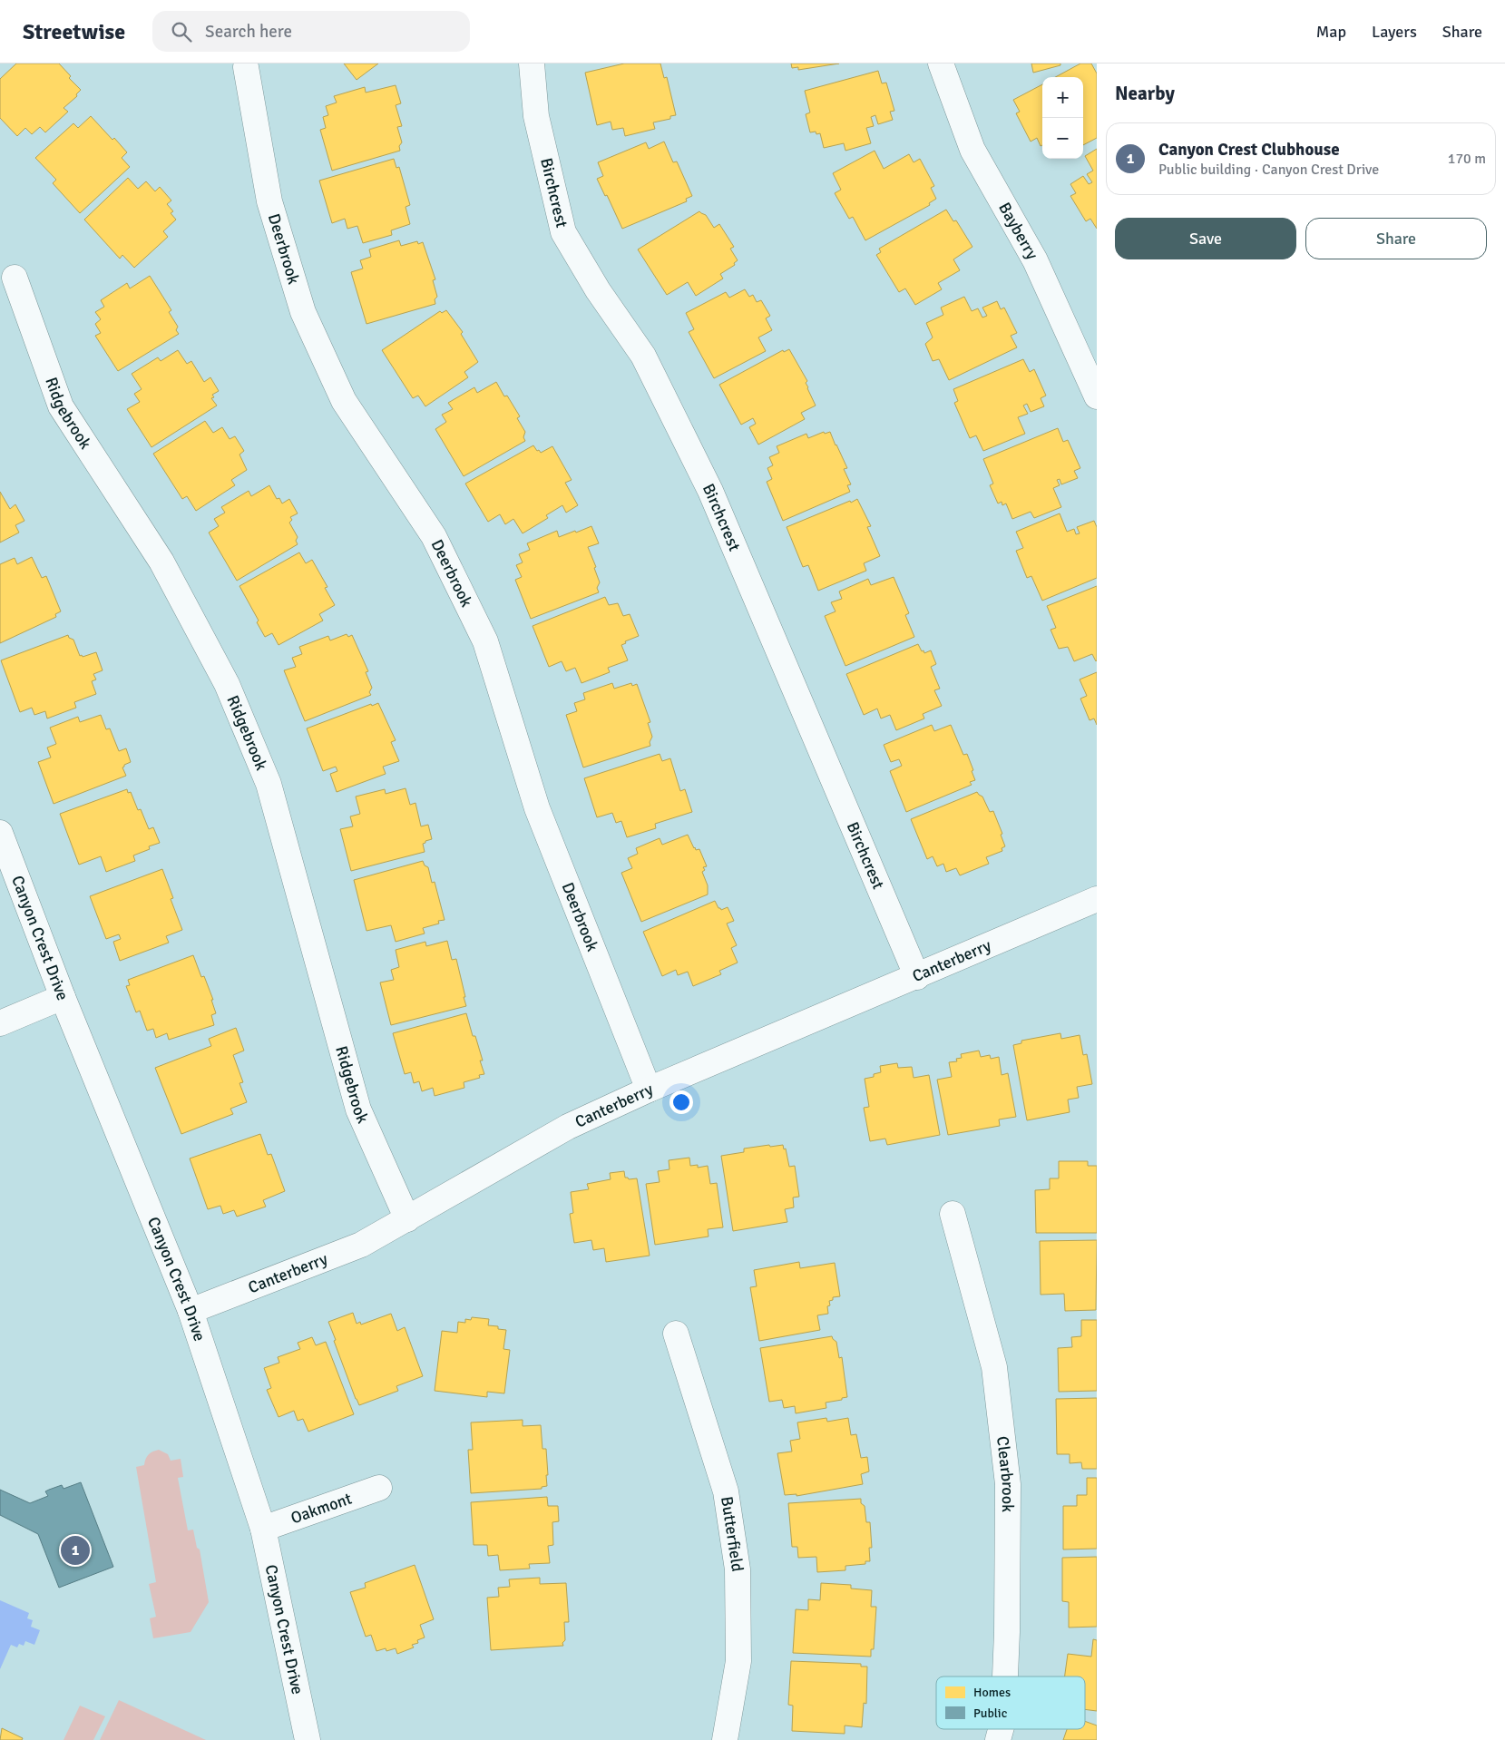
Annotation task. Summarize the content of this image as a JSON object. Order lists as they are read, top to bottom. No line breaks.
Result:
{"streets":{"street":["Birchcrest","Bayberry","Deerbrook","Ridgebrook","Canyon Crest Drive","Canterberry","Clearbrook","Oakmont","Butterfield"]},"crossings":[["Birchcrest","Canterberry"],["Deerbrook","Canterberry"],["Ridgebrook","Canterberry"],["Canyon Crest Drive","Canterberry"],["Canyon Crest Drive","Oakmont"]],"legend":["Homes","Public"],"page":{"header":"Streetwise","search":"Search here","nav":["Map","Layers","Share"],"heading":"Nearby","map_buttons":["+","−"],"list":[{"mark":"1","name":"Canyon Crest Clubhouse","note":"Public building · Canyon Crest Drive","value":"170 m"}],"buttons":["Save","Share"],"pins":"1"}}
